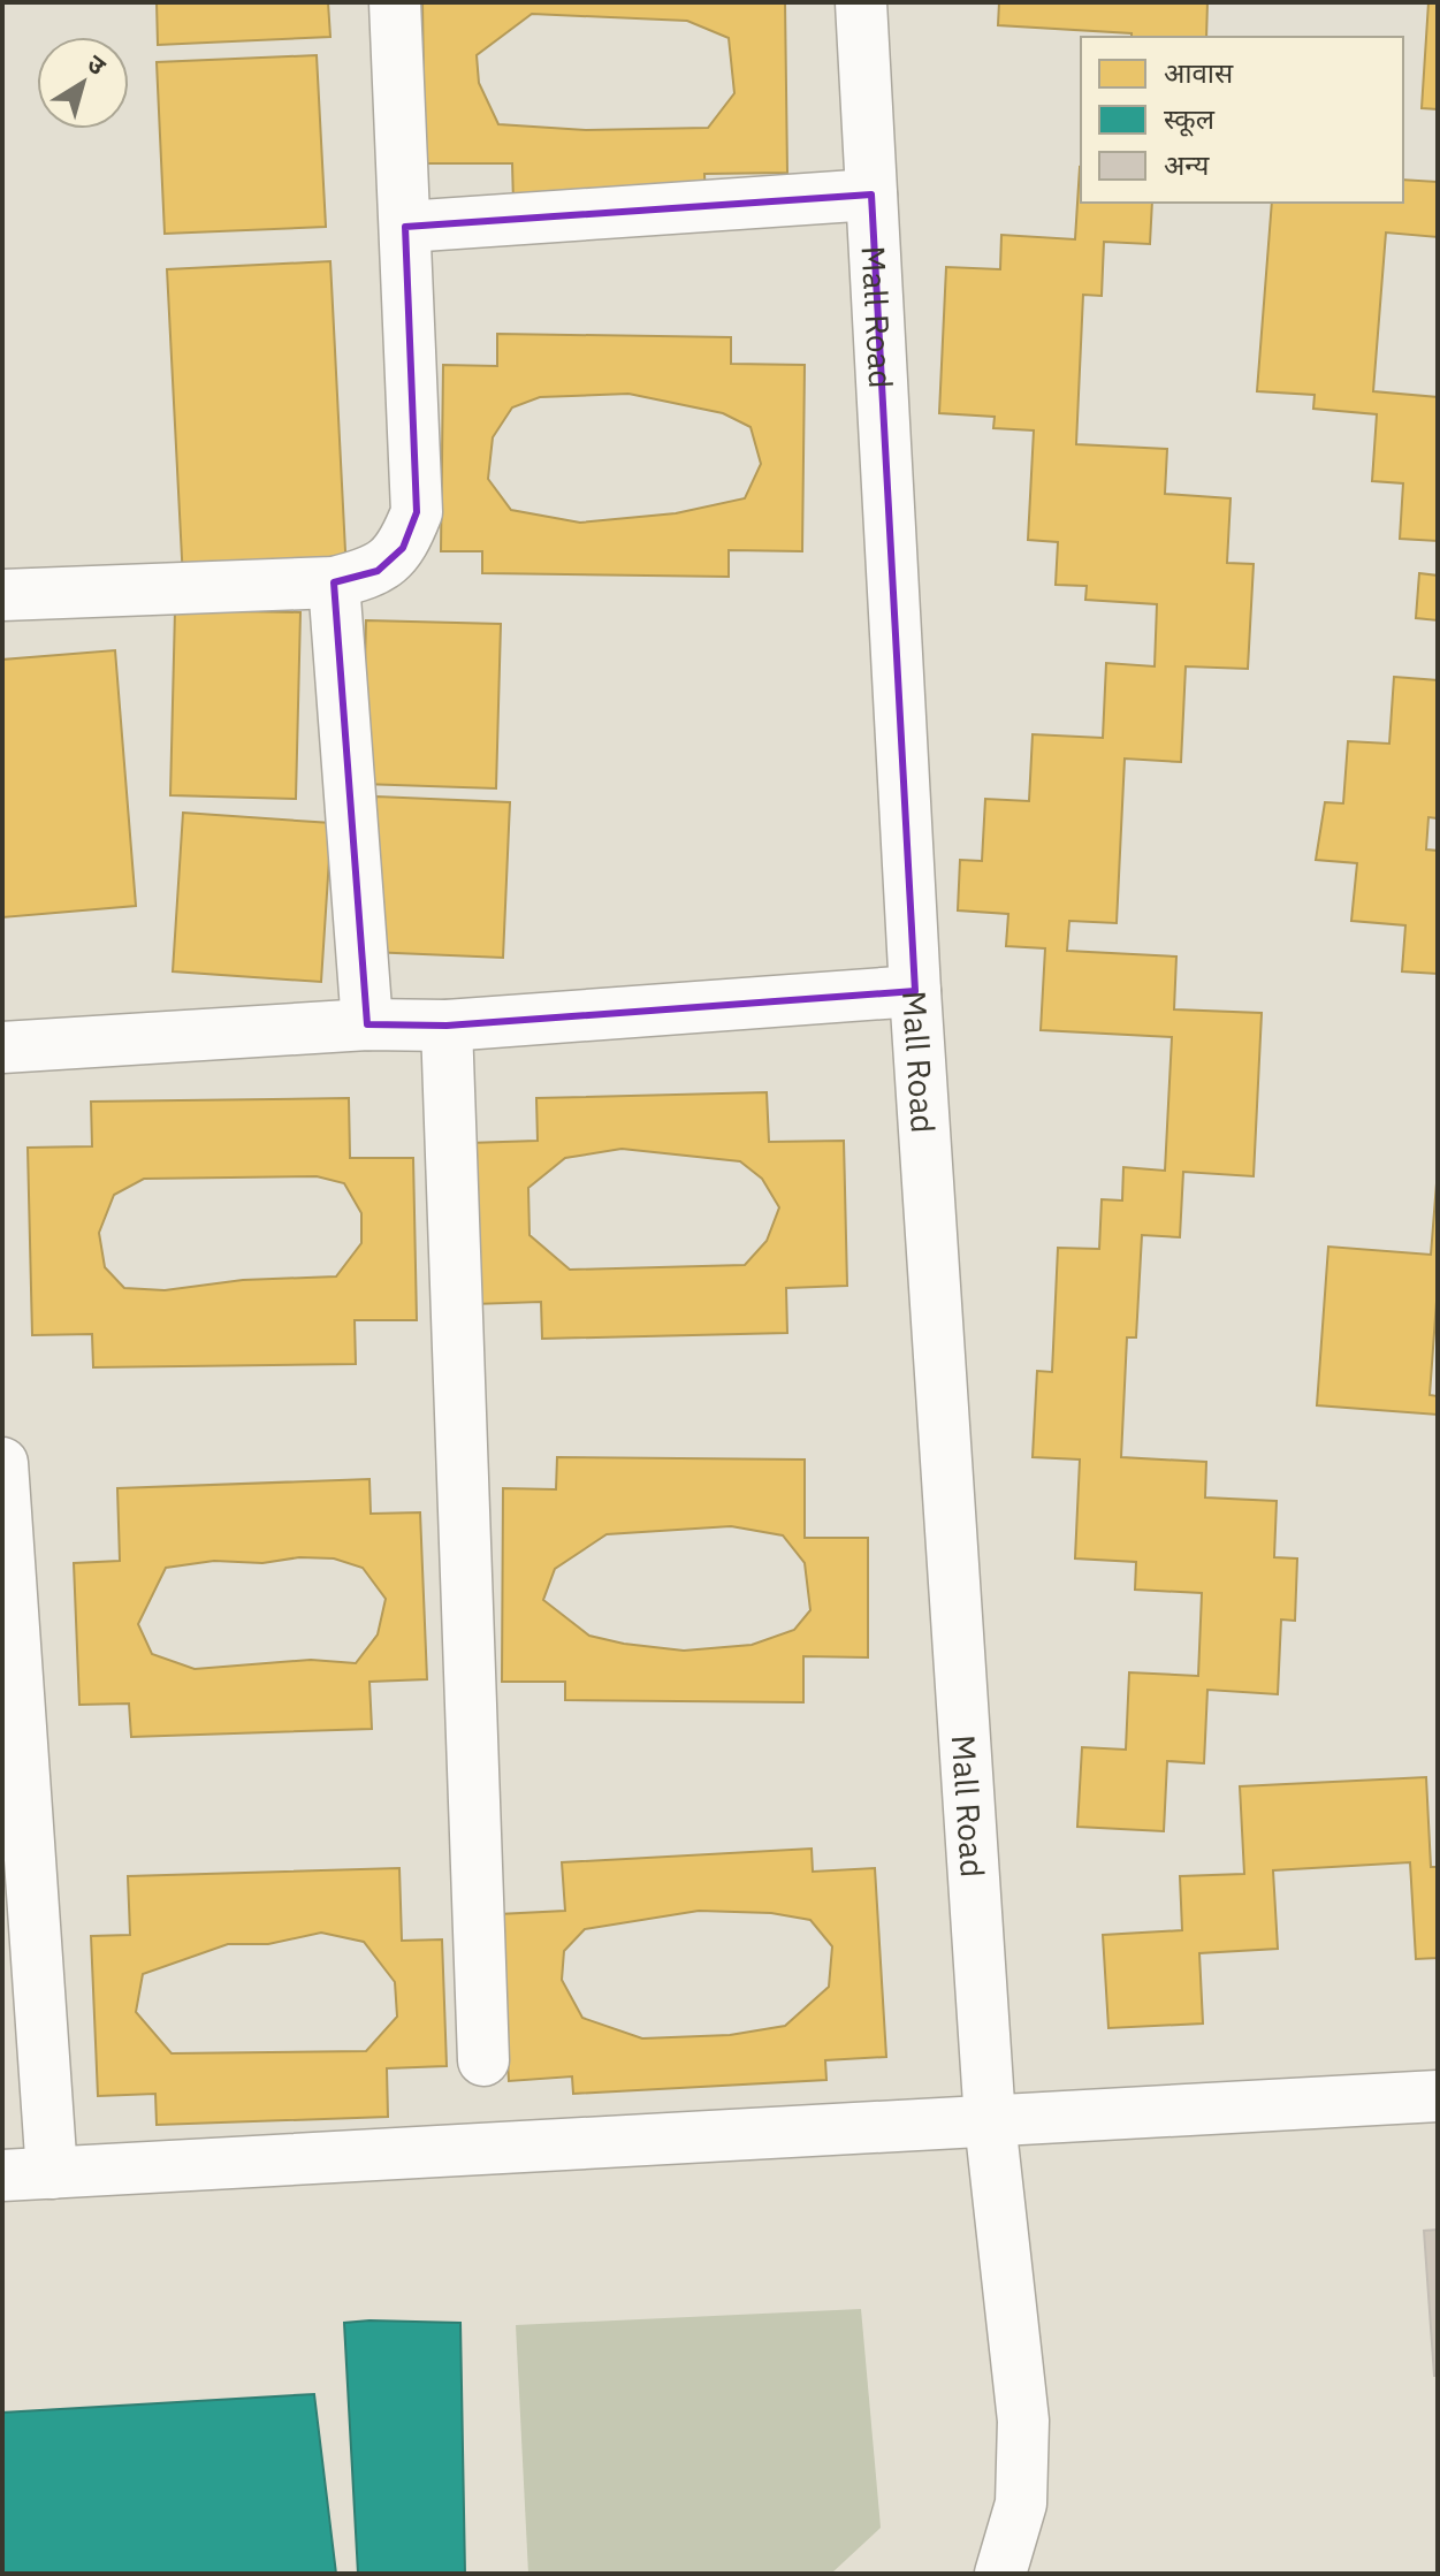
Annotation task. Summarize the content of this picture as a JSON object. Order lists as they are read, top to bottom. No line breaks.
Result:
{"streets":{"street":["Mall Road"]},"legend":["आवास","स्कूल","अन्य"],"north":"top right"}
